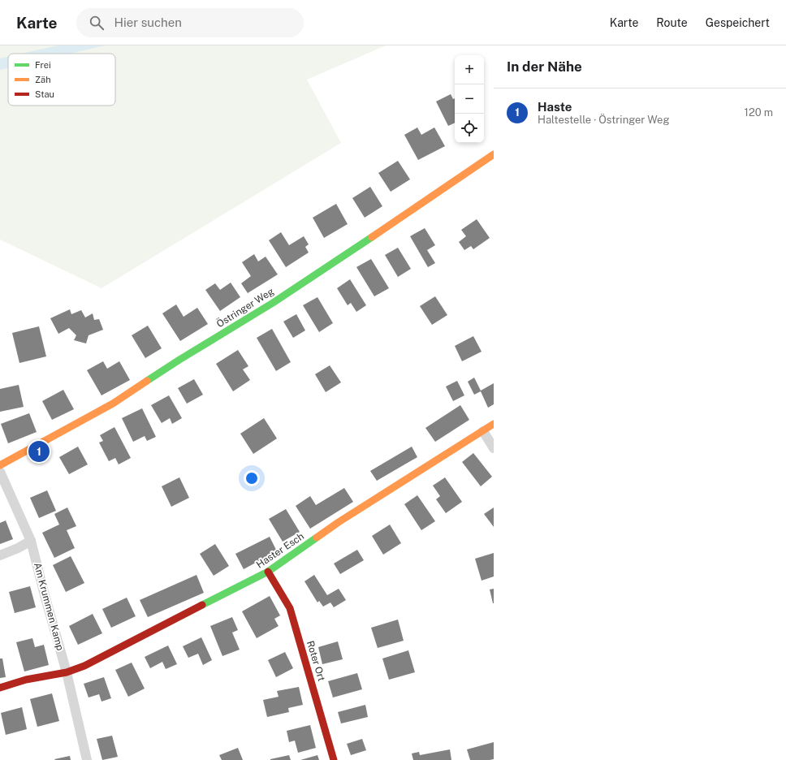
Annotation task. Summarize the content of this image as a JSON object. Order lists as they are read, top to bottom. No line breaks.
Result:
{"streets":{"street":["Östringer Weg","Haster Esch","Am Krummen Kamp","Roter Ort"]},"crossings":[["Haster Esch","Am Krummen Kamp"],["Haster Esch","Roter Ort"]],"legend":["Frei","Zäh","Stau"],"page":{"header":"Karte","search":"Hier suchen","nav":["Karte","Route","Gespeichert"],"heading":"In der Nähe","map_buttons":["+","−"],"list":[{"mark":"1","name":"Haste","note":"Haltestelle · Östringer Weg","value":"120 m"}],"pins":"1"}}
